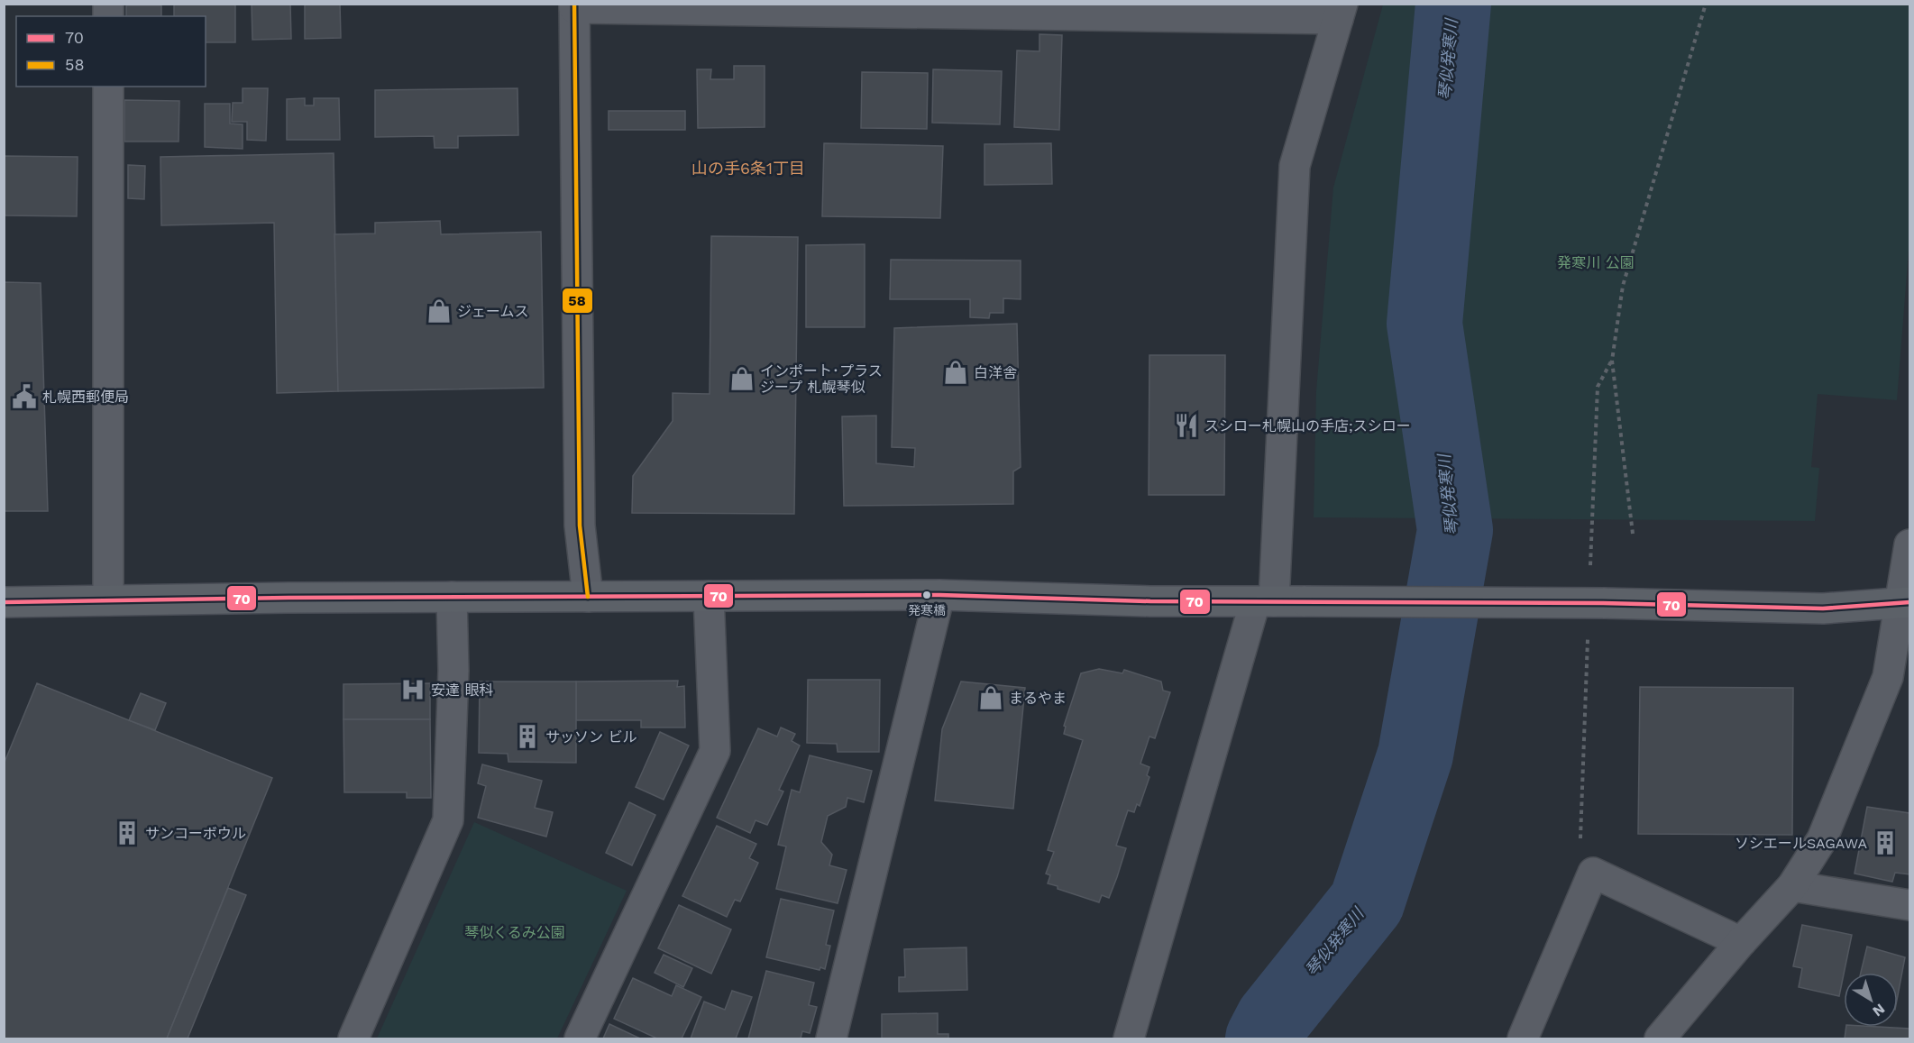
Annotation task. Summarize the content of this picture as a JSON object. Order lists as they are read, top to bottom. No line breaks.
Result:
{"districts":["山の手6条1丁目"],"water":["琴似発寒川"],"parks":["発寒川 公園","琴似くるみ公園"],"places":{"shop":["ジェームス","白洋舎","インポート･プラス ジープ 札幌琴似","まるやま"],"public building":["札幌西郵便局"],"restaurant":["スシロー札幌山の手店;スシロー"],"other":["発寒橋"],"hospital":["安達 眼科"],"building":["サッソン ビル","サンコーボウル","ソシエールSAGAWA"]},"lines":["transit line 58","transit line 70"],"legend":["70","58"],"north":"bottom right"}
